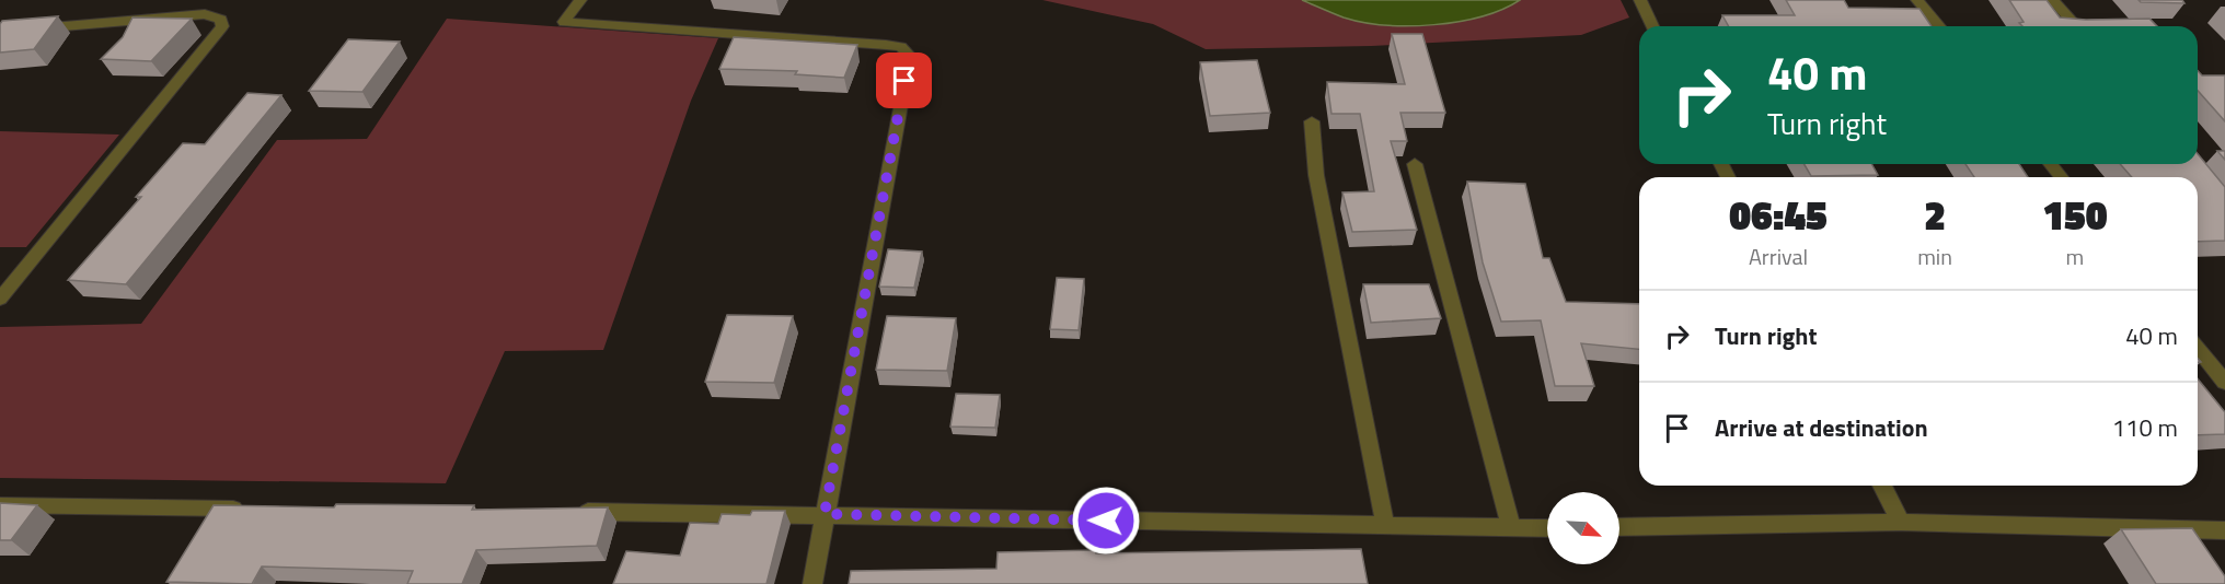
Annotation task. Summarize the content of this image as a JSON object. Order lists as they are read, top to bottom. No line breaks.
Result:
{"north":"bottom right","page":{"turn":["40 m","Turn right"],"eta":["06:45","Arrival","2","min","150","m"],"list":[{"name":"Turn right","value":"40 m"},{"name":"Arrive at destination","value":"110 m"}]}}
